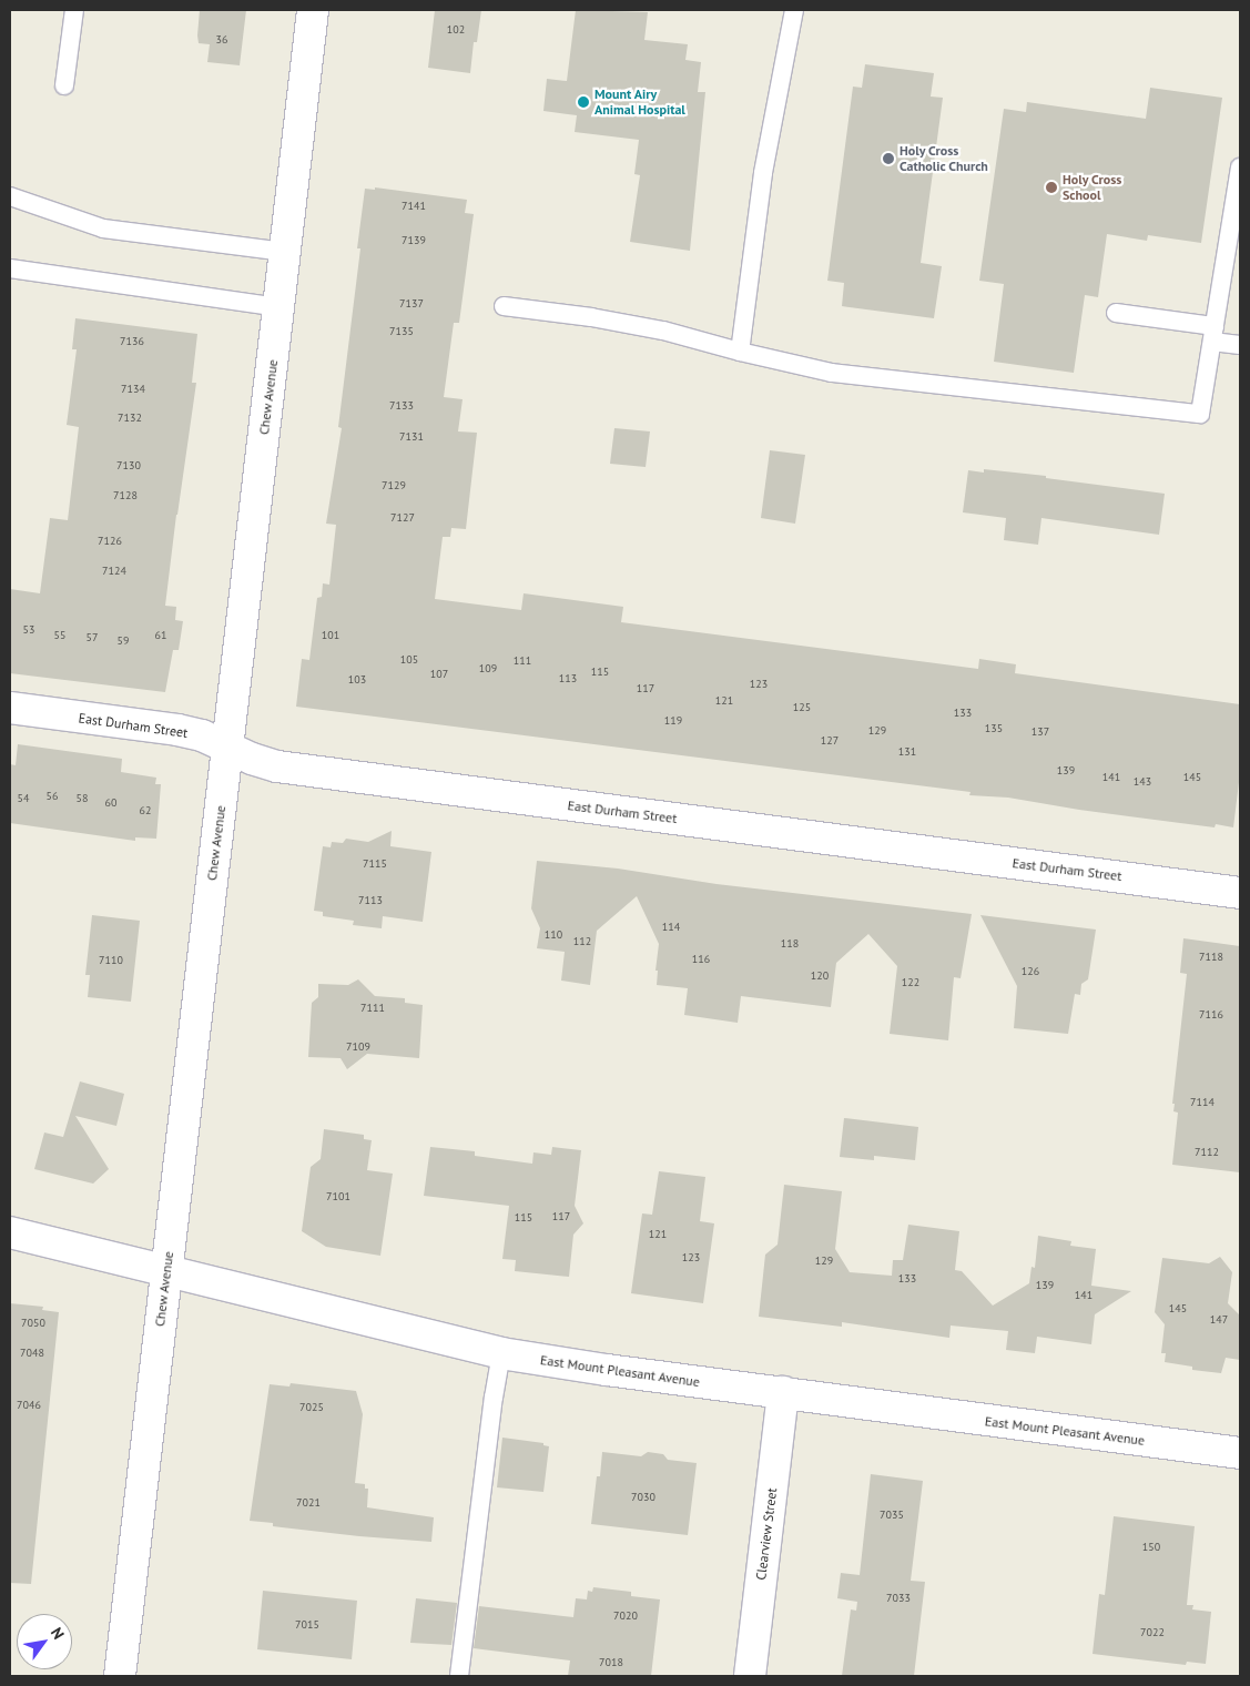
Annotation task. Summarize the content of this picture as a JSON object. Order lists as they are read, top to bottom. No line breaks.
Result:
{"streets":{"street":["Chew Avenue","East Durham Street","East Mount Pleasant Avenue","Clearview Street"]},"crossings":[["Chew Avenue","East Durham Street"],["Chew Avenue","East Mount Pleasant Avenue"],["East Mount Pleasant Avenue","Clearview Street"]],"places":["Mount Airy Animal Hospital","Holy Cross Catholic Church","Holy Cross School"],"house_numbers":["102","36","7141","7139","7137","7135","7136","7134","7133","7132","7131","7130","7129","7128","7127","7126","7124","53","55","61","101","57","59","105","111","109","115","107","113","103","123","117","121","125","133","119","135","129","137","127","131","139","141","145","143","56","54","58","60","62","7115","7113","114","110","112","118","7118","116","7110","126","120","122","7111","7116","7109","7114","7112","7101","117","115","121","123","129","133","139","141","145","147","7050","7048","7046","7025","7030","7021","7035","150","7033","7020","7015","7022","7018"],"north":"top right"}
